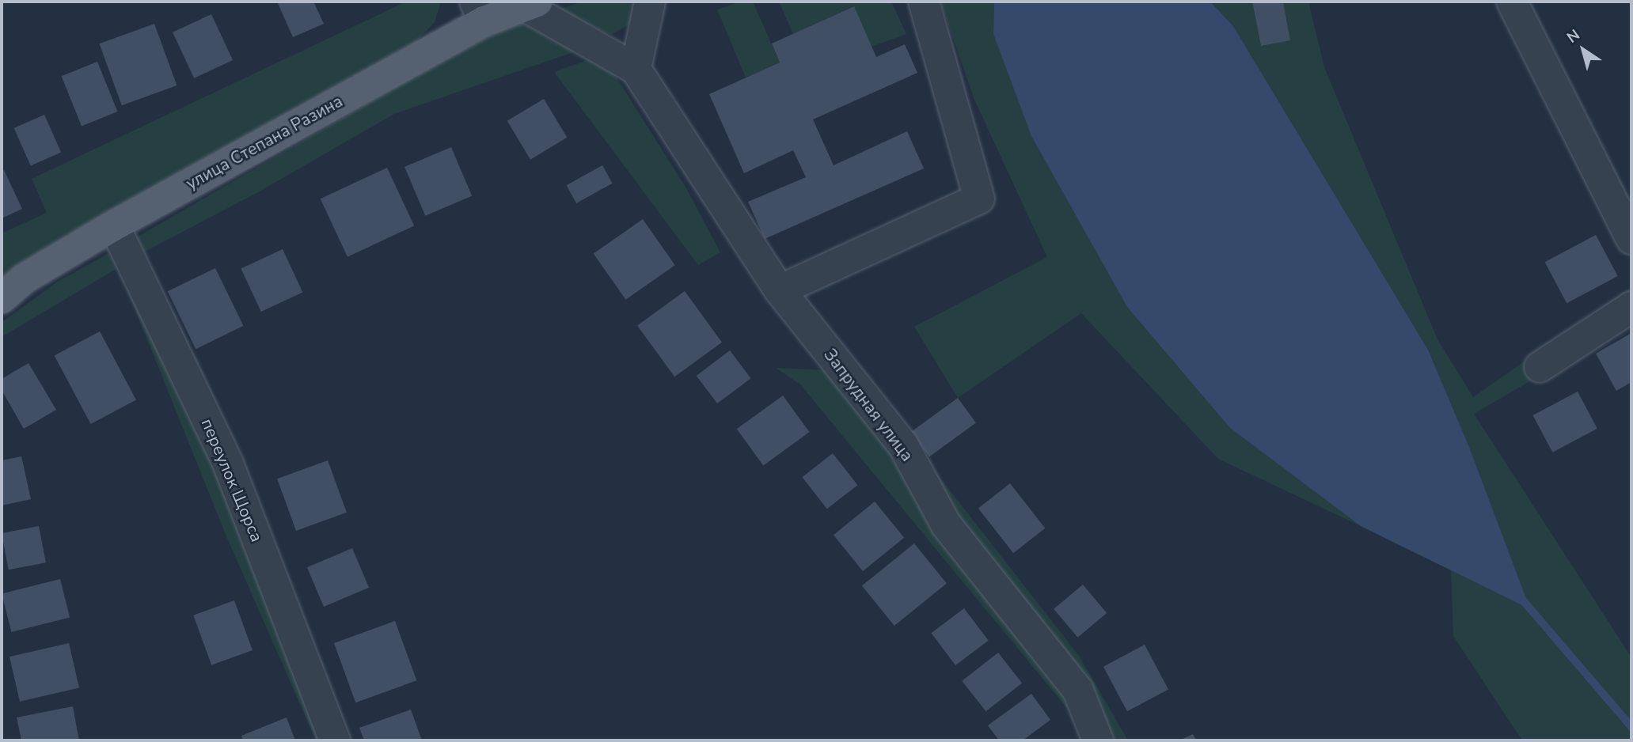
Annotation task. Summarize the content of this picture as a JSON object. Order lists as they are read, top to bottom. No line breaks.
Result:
{"streets":{"main road":["улица Степана Разина"],"street":["Запрудная улица","переулок Щорса"]},"crossings":[["улица Степана Разина","Запрудная улица"],["улица Степана Разина","переулок Щорса"]],"north":"top left"}
